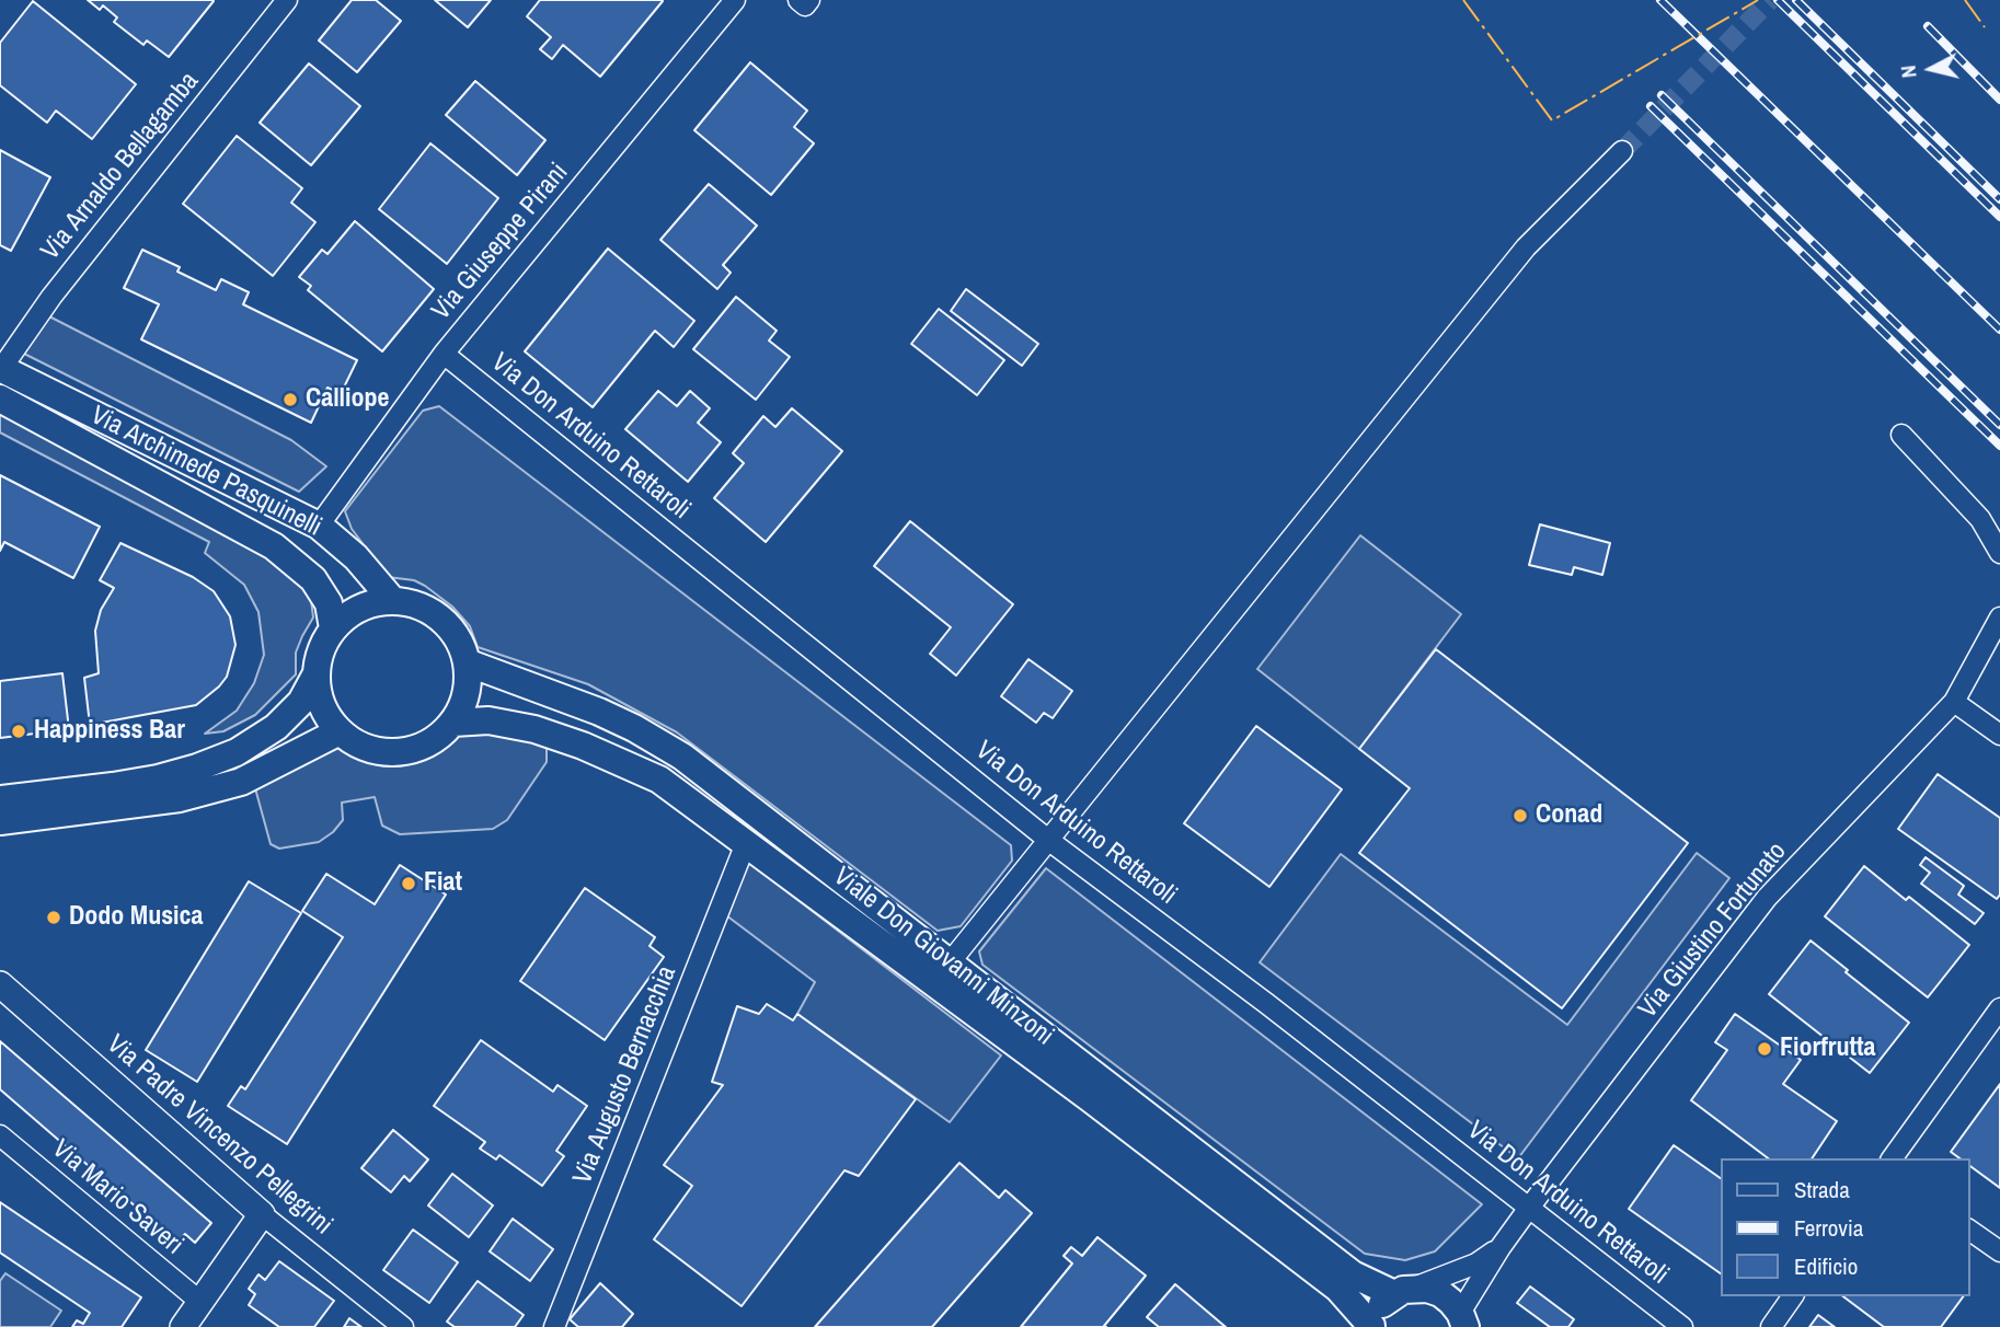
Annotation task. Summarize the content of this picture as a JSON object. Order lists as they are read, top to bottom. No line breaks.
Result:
{"streets":{"main road":["Via Archimede Pasquinelli","Viale Don Giovanni Minzoni"],"street":["Via Arnaldo Bellagamba","Via Giuseppe Pirani","Via Don Arduino Rettaroli","Via Giustino Fortunato","Via Augusto Bernacchia","Via Padre Vincenzo Pellegrini","Via Mario Saveri"]},"crossings":[["Via Arnaldo Bellagamba","Via Archimede Pasquinelli"],["Via Giuseppe Pirani","Via Don Arduino Rettaroli"],["Via Giuseppe Pirani","Via Archimede Pasquinelli"],["Via Don Arduino Rettaroli","Via Giustino Fortunato"],["Via Archimede Pasquinelli","Viale Don Giovanni Minzoni"],["Via Giustino Fortunato","Viale Don Giovanni Minzoni"],["Viale Don Giovanni Minzoni","Via Augusto Bernacchia"]],"places":["Calliope","Happiness Bar","Conad","Fiat","Dodo Musica","Fiorfrutta"],"legend":["Strada","Ferrovia","Edificio"],"north":"left"}
